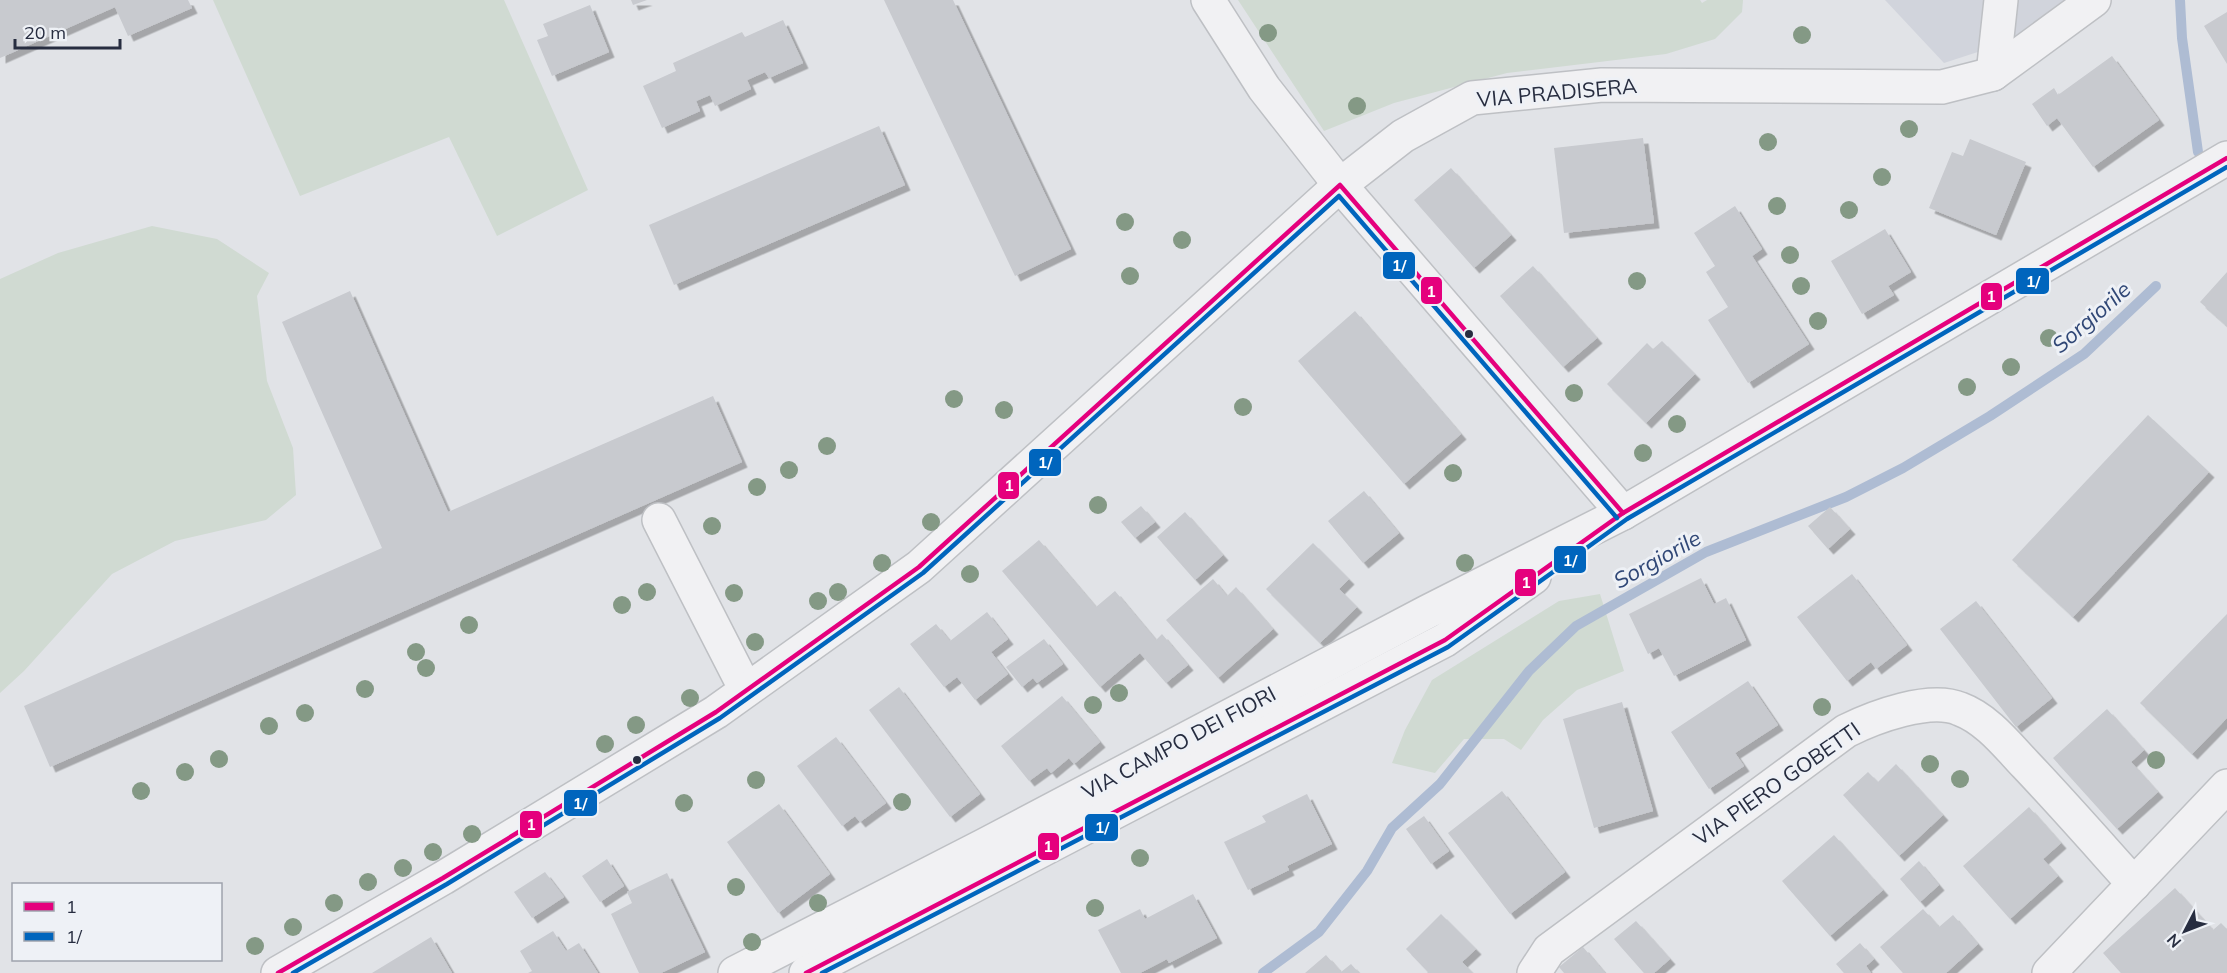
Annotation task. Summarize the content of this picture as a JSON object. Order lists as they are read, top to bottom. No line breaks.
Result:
{"streets":{"street":["VIA PRADISERA","VIA CAMPO DEI FIORI","VIA PIERO GOBETTI"]},"water":["Sorgiorile"],"lines":["transit line 1","transit line 1/"],"legend":["1","1/"],"scale_bar":"20 m","north":"bottom left"}
